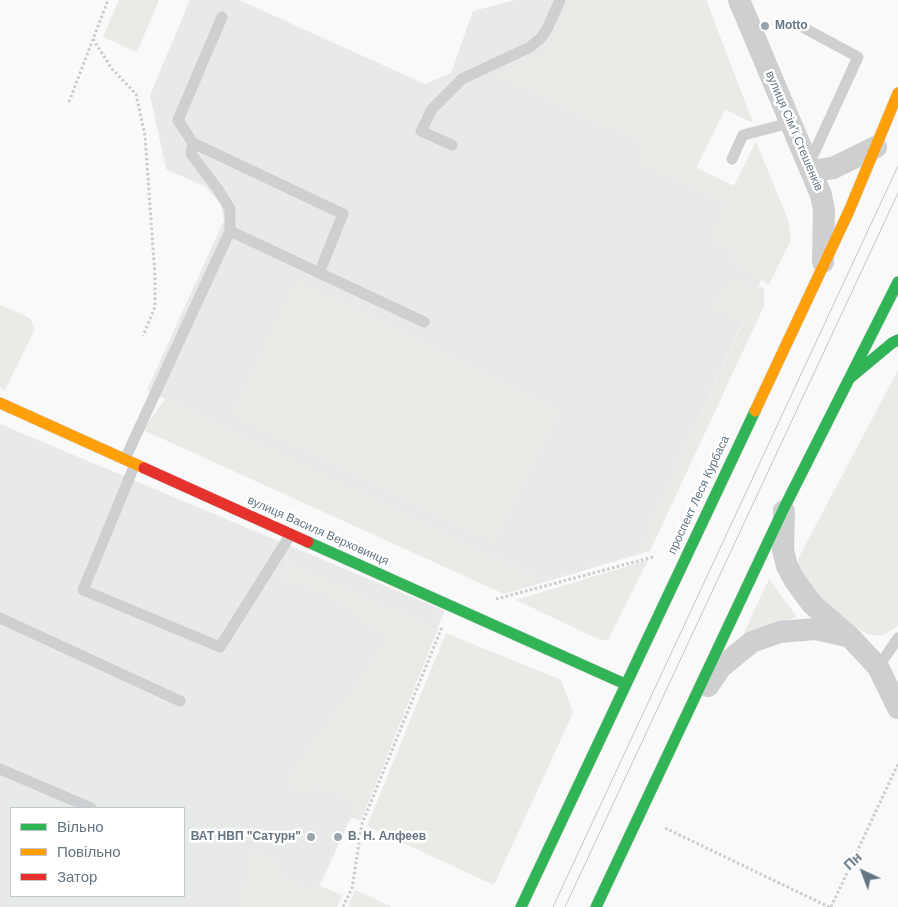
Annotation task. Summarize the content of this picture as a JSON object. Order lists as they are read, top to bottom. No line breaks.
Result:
{"streets":{"main road":["проспект Леся Курбаса","вулиця Василя Верховинця"],"street":["вулиця Сімʼї Стешенків"]},"crossings":[["вулиця Сімʼї Стешенків","проспект Леся Курбаса"],["проспект Леся Курбаса","вулиця Василя Верховинця"]],"places":["Motto","ВАТ НВП \"Сатурн\"","В. Н. Алфеев"],"legend":["Вільно","Повільно","Затор"],"north":"top left"}
